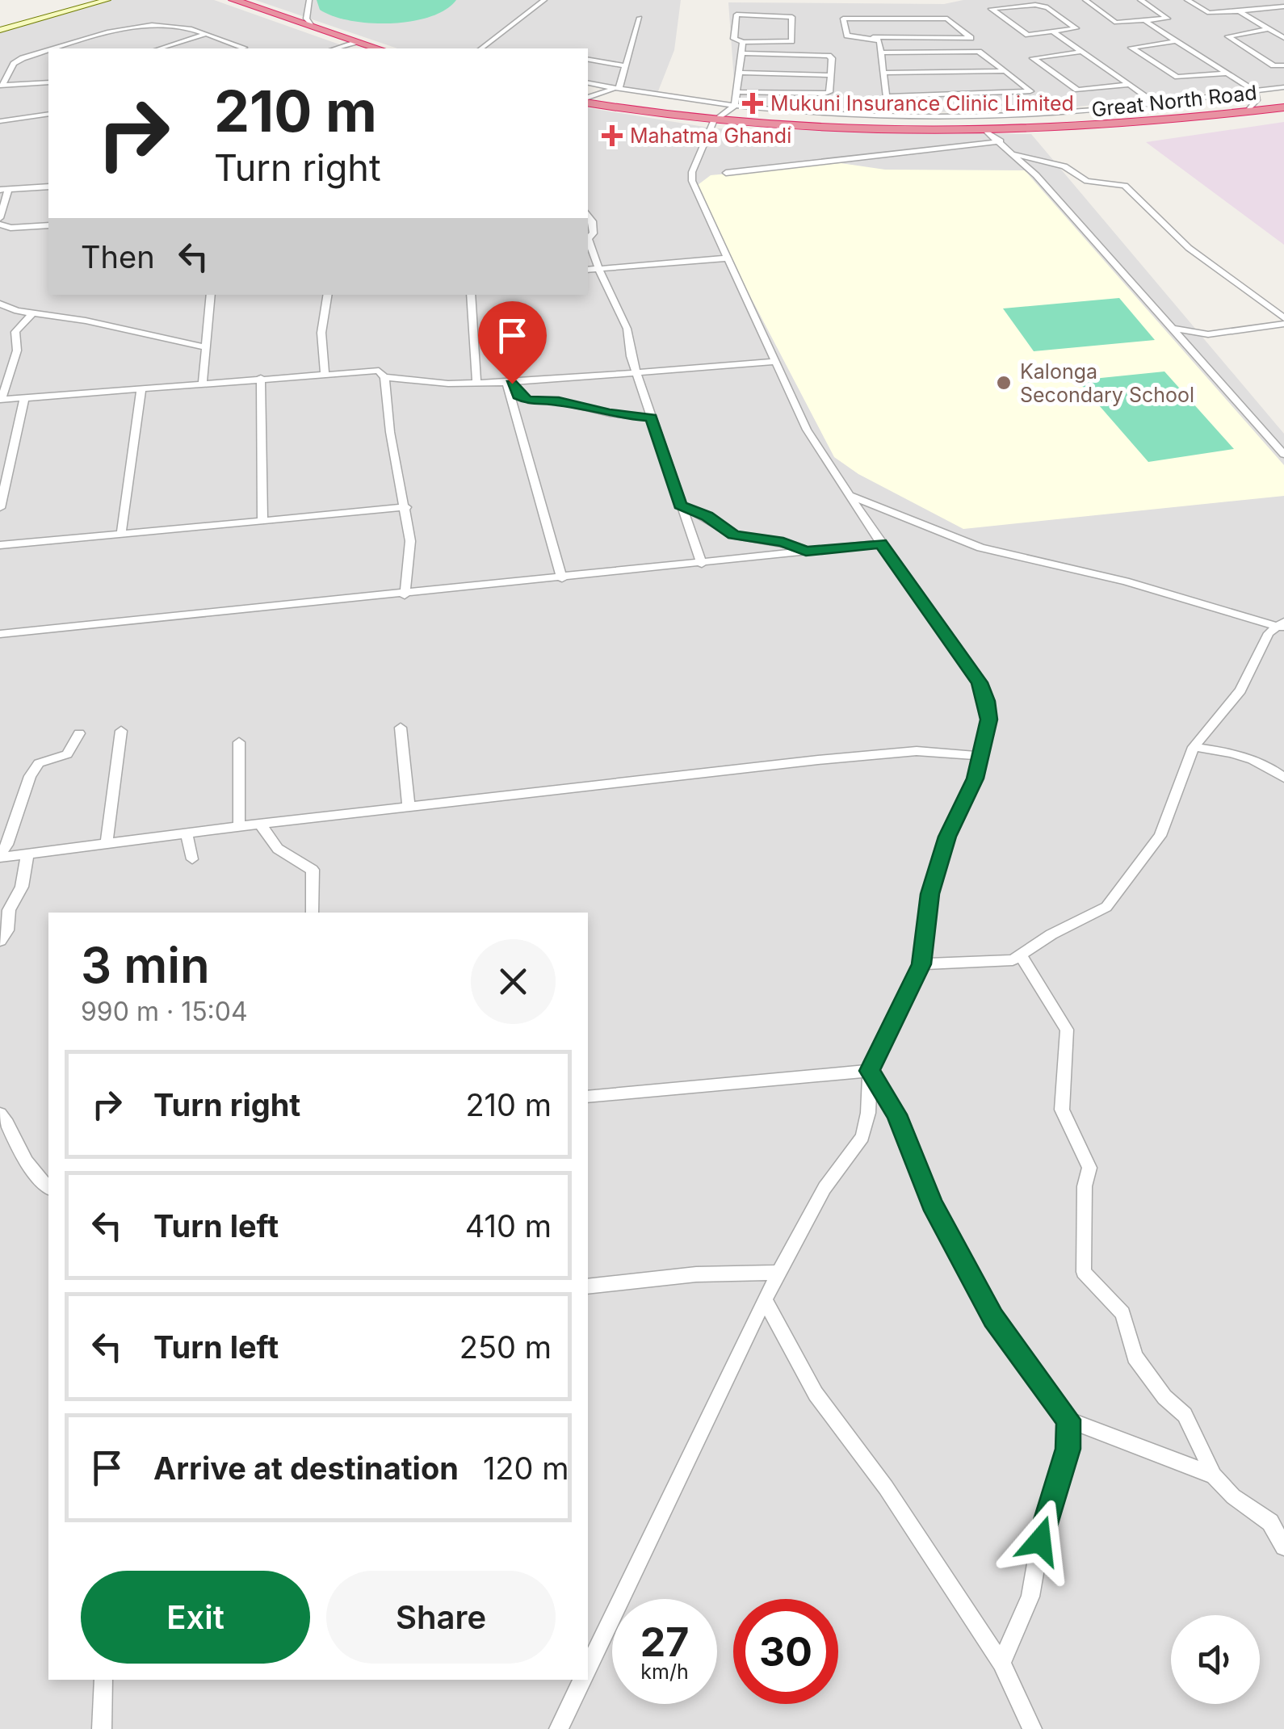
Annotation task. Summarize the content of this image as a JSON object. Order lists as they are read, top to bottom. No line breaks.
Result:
{"streets":{"highway":["Great North Road"]},"places":{"health":["Mukuni Insurance Clinic Limited","Mahatma Ghandi"],"other":["Kalonga Secondary School"]},"page":{"turn":["210 m","Turn right"],"then":"Then","heading":["3 min","990 m · 15:04"],"list":[{"name":"Turn right","value":"210 m"},{"name":"Turn left","value":"410 m"},{"name":"Turn left","value":"250 m"},{"name":"Arrive at destination","value":"120 m"}],"buttons":["Exit","Share"],"speed":"27 km/h","limit":"30"}}
